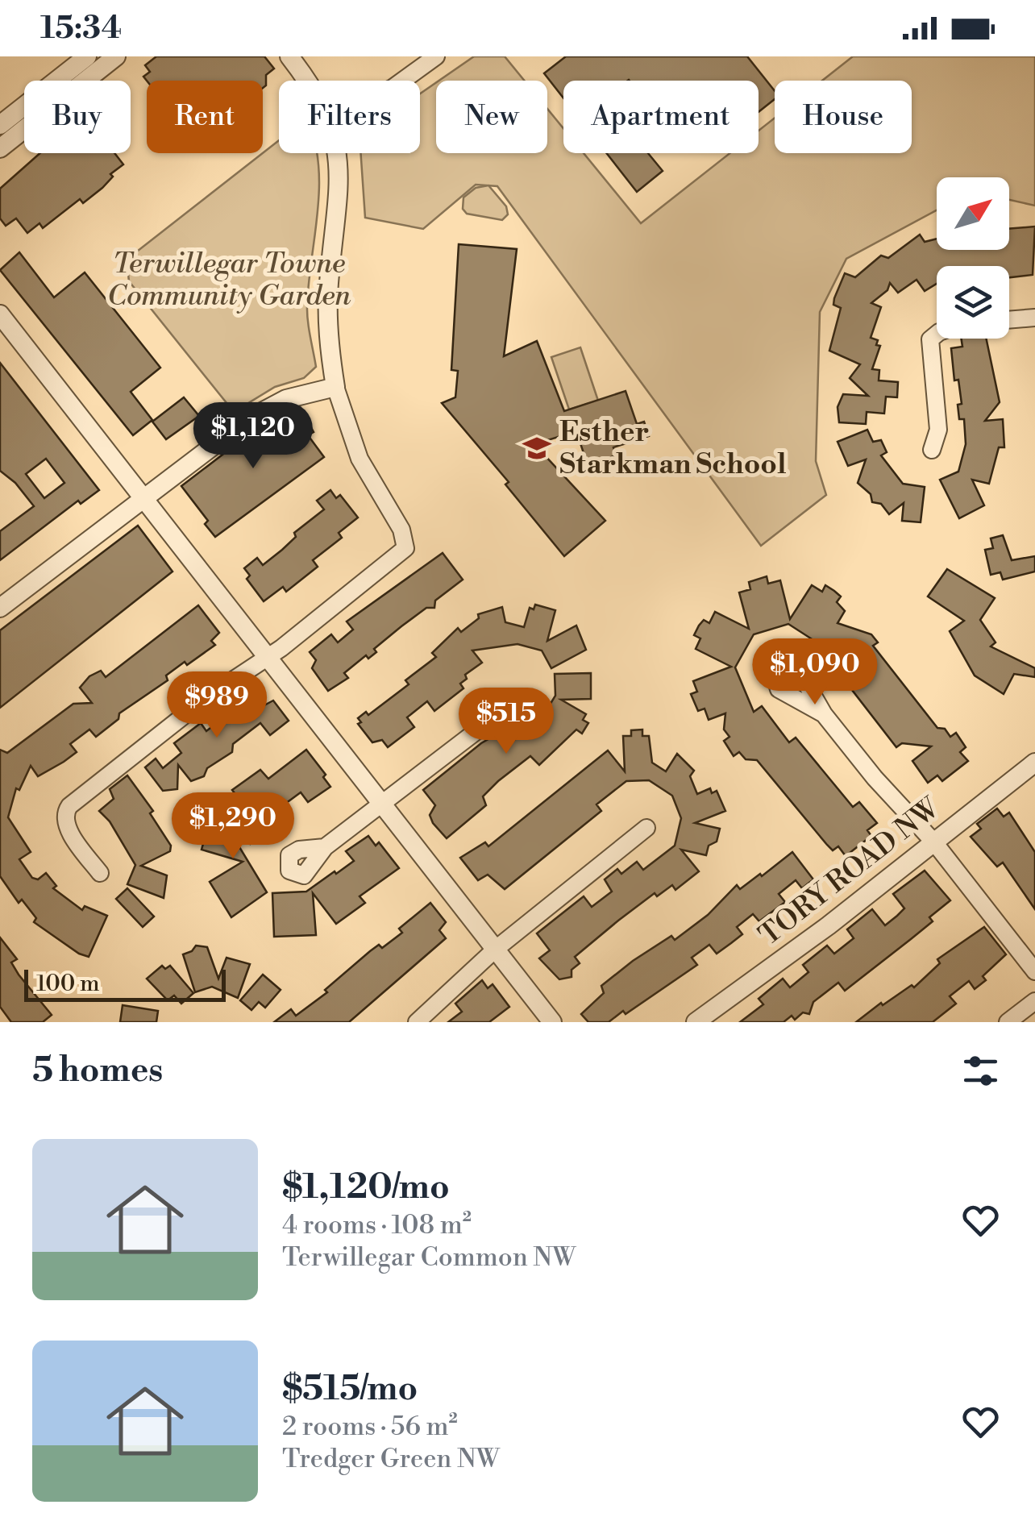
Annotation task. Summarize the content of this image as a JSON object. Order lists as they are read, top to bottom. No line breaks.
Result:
{"streets":{"street":["TORY ROAD NW"]},"parks":["Terwillegar Towne Community Garden"],"places":{"school or university":["Esther Starkman School"]},"scale_bar":"100 m","north":"top right","page":{"status":"15:34","chip":["Buy","Rent","Filters","New","Apartment","House"],"price":["$1,120","$1,090","$989","$515","$1,290"],"scale":"100 m","heading":"5 homes","list":[{"name":"$1,120/mo","note":"4 rooms · 108 m² · Terwillegar Common NW"},{"name":"$515/mo","note":"2 rooms · 56 m² · Tredger Green NW"}]}}
